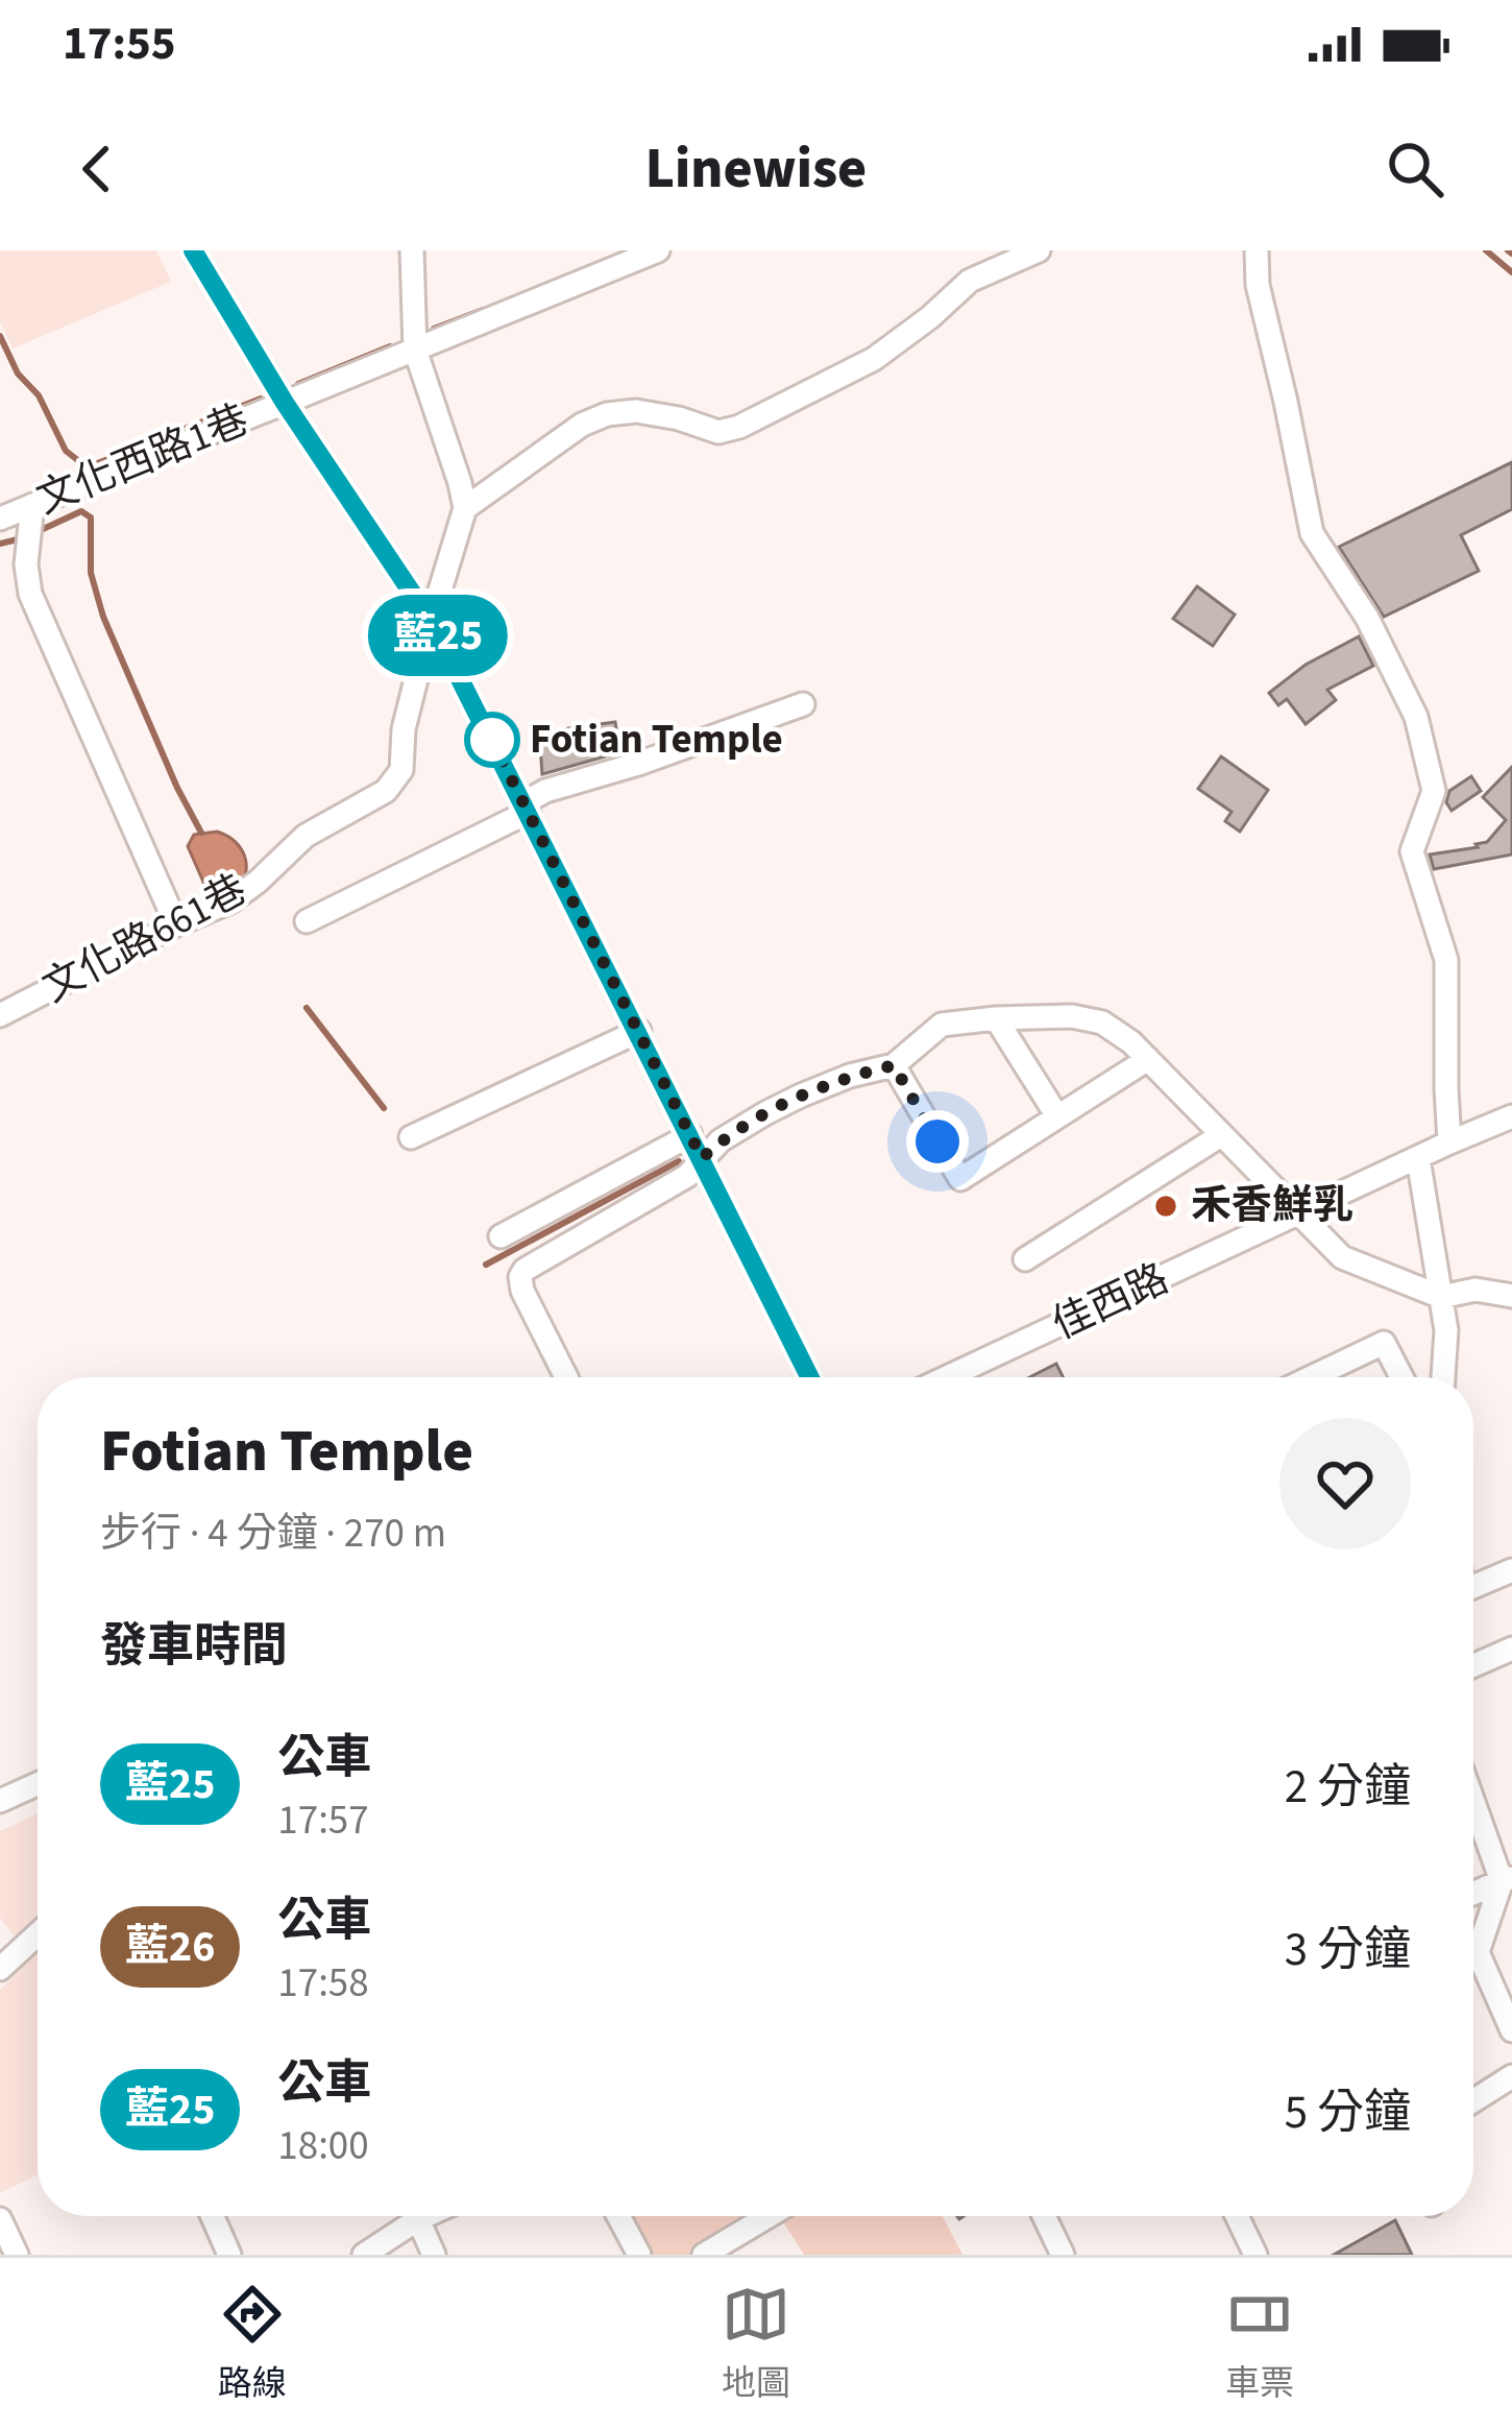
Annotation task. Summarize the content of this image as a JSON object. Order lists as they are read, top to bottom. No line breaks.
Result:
{"streets":{"street":["文化西路1巷","文化路661巷","佳西路"]},"places":["Fotian Temple","禾香鮮乳"],"lines":["bus line 藍25"],"page":{"status":"17:55","header":"Linewise","on_map":"藍25","heading":[["Fotian Temple","步行 · 4 分鐘 · 270 m"],"發車時間"],"list":[{"mark":"藍25","name":"公車","note":"17:57","value":"2 分鐘"},{"mark":"藍26","name":"公車","note":"17:58","value":"3 分鐘"},{"mark":"藍25","name":"公車","note":"18:00","value":"5 分鐘"}],"tabs":["路線","地圖","車票"]}}
